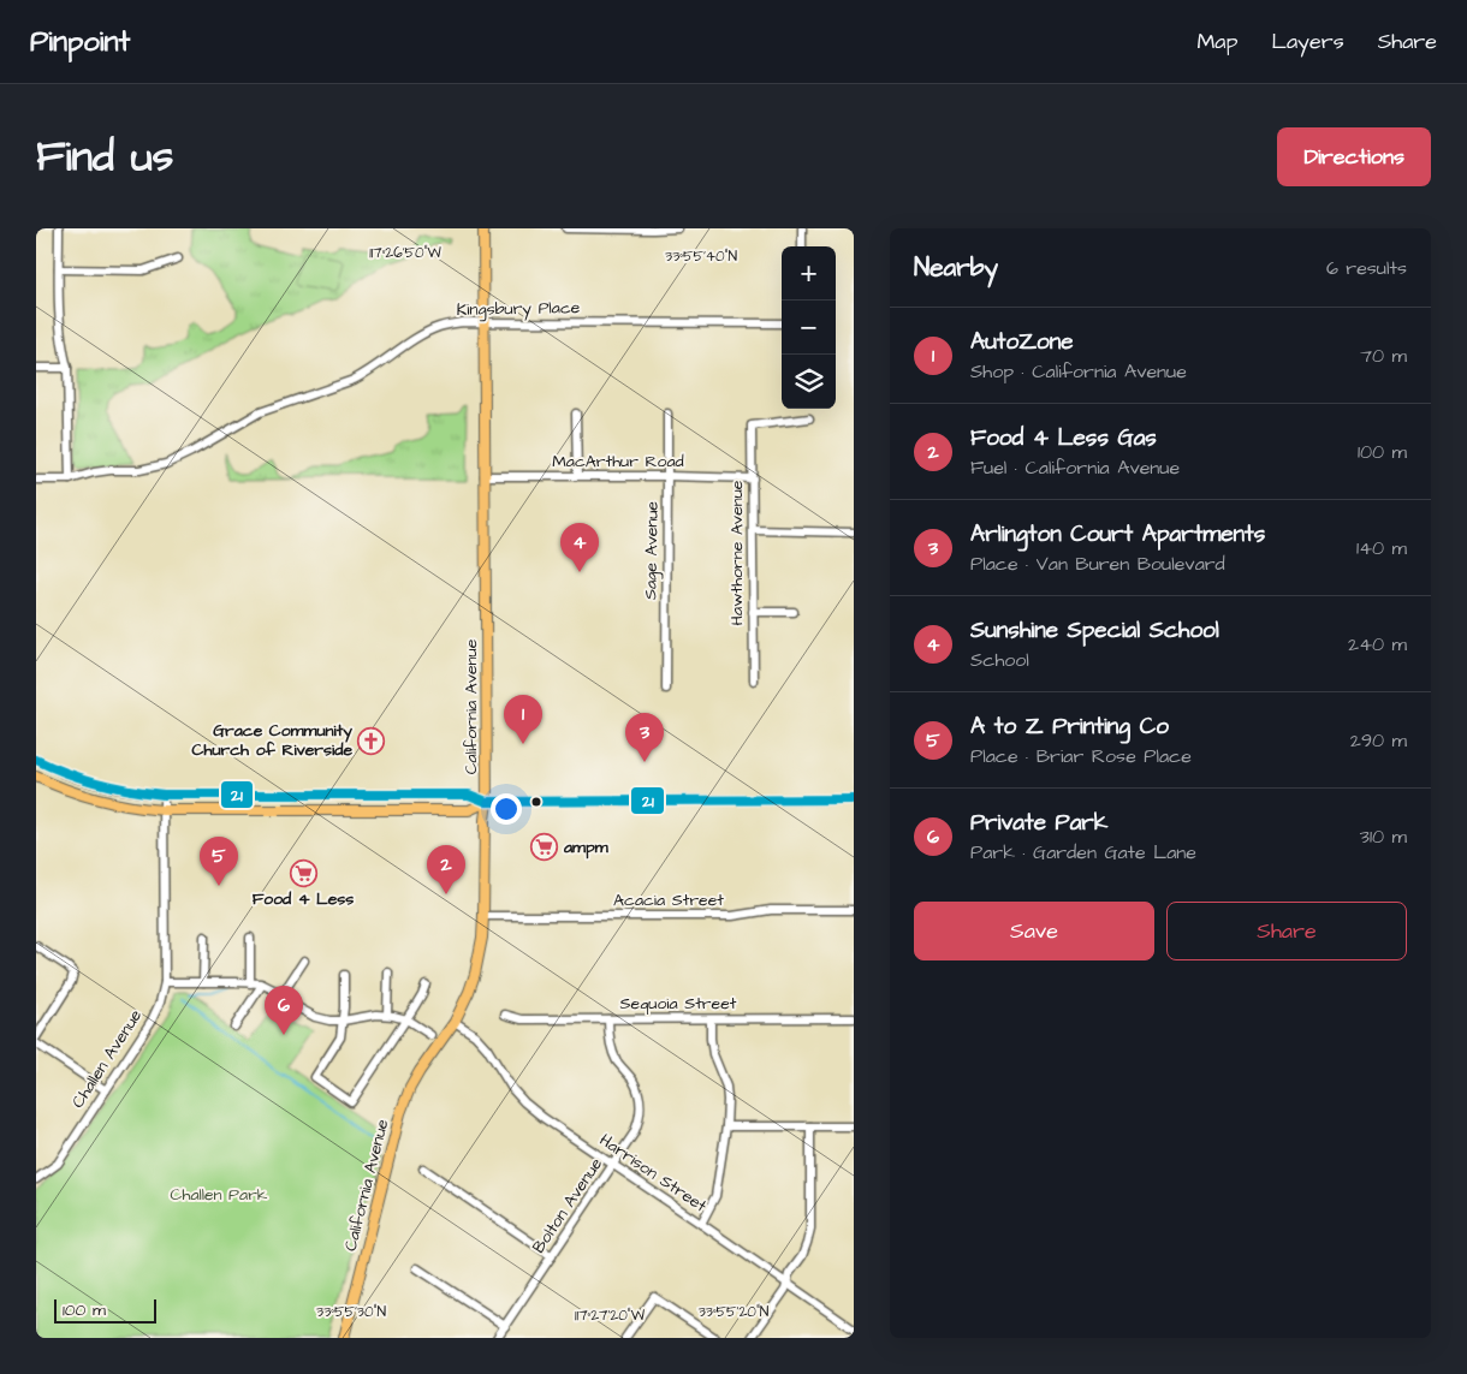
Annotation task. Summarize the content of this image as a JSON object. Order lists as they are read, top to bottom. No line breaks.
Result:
{"streets":{"main road":["California Avenue"],"street":["Kingsbury Place","MacArthur Road","Sage Avenue","Hawthorne Avenue","Acacia Street","Sequoia Street","Challen Avenue","Harrison Street","Bolton Avenue"]},"crossings":[["Kingsbury Place","California Avenue"],["MacArthur Road","Sage Avenue"],["MacArthur Road","Hawthorne Avenue"],["MacArthur Road","California Avenue"],["California Avenue","Acacia Street"],["California Avenue","Harrison Street"],["Sequoia Street","Bolton Avenue"],["Harrison Street","Bolton Avenue"]],"parks":["Challen Park"],"places":{"church":["Grace Community Church of Riverside"],"supermarket":["ampm","Food 4 Less"]},"lines":["transit line 21"],"scale_bar":"100 m","page":{"header":"Pinpoint","nav":["Map","Layers","Share"],"title":"Find us","buttons":["Directions",["Save","Share"]],"heading":["Nearby","6 results"],"map_buttons":["+","−"],"list":[{"mark":"1","name":"AutoZone","note":"Shop · California Avenue","value":"70 m"},{"mark":"2","name":"Food 4 Less Gas","note":"Fuel · California Avenue","value":"100 m"},{"mark":"3","name":"Arlington Court Apartments","note":"Place · Van Buren Boulevard","value":"140 m"},{"mark":"4","name":"Sunshine Special School","note":"School","value":"240 m"},{"mark":"5","name":"A to Z Printing Co","note":"Place · Briar Rose Place","value":"290 m"},{"mark":"6","name":"Private Park","note":"Park · Garden Gate Lane","value":"310 m"}],"pins":["4","1","3","5","2","6"],"scale":"100 m"},"coordinates":["117°26'50\"W","33°55'40\"N","33°55'30\"N","33°55'20\"N","117°27'20\"W"]}
